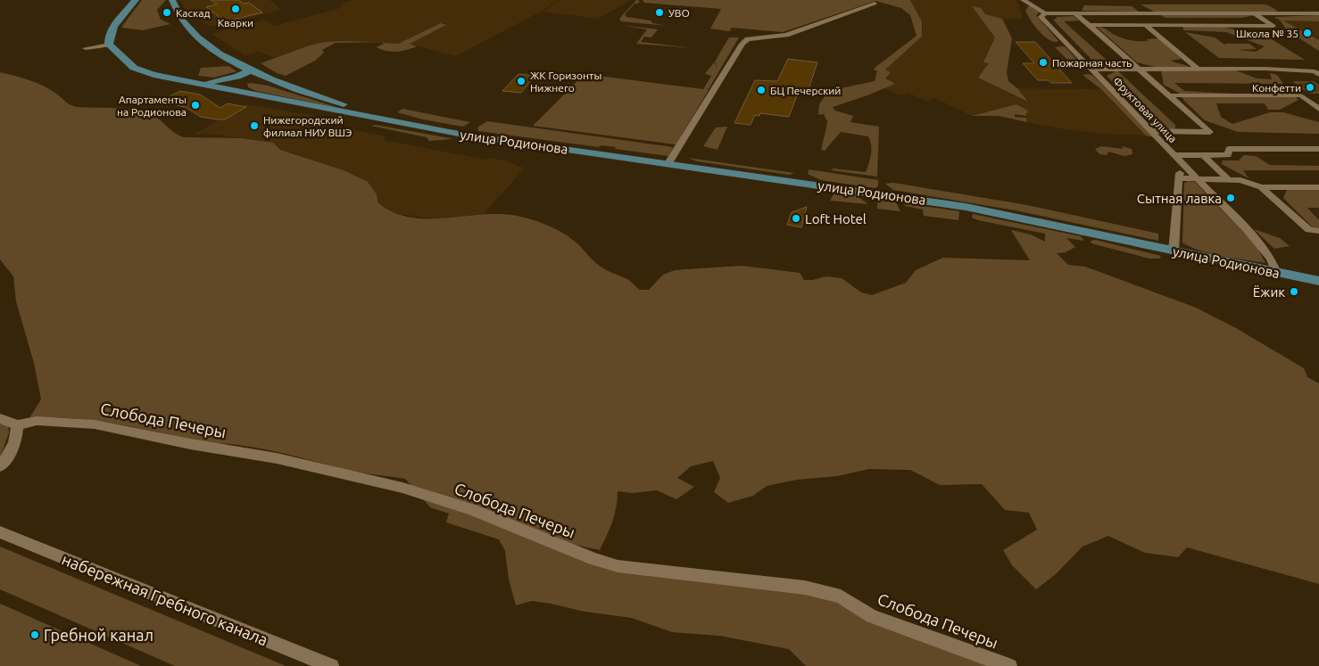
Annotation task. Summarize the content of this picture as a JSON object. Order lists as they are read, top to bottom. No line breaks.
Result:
{"streets":{"main road":["улица Родионова"],"street":["Фруктовая улица","Слобода Печеры","набережная Гребного канала"]},"crossings":[["Фруктовая улица","улица Родионова"]],"places":["Кварки","Каскад","УВО","Школа № 35","Пожарная часть","ЖК Горизонты Нижнего","Конфетти","БЦ Печерский","Апартаменты на Родионова","Нижегородский филиал НИУ ВШЭ","Сытная лавка","Loft Hotel","Ёжик","Гребной канал"]}
